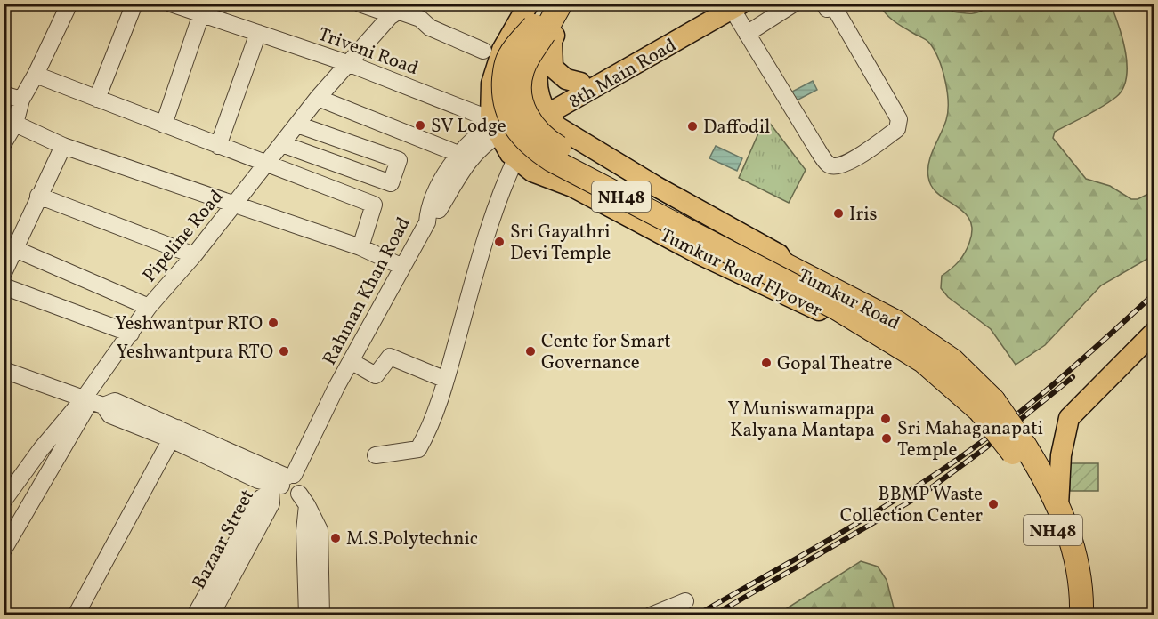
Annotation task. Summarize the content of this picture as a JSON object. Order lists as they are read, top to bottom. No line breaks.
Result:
{"streets":{"highway":["NH48","Tumkur Road"],"main road":["8th Main Road","Tumkur Road Flyover"],"street":["Triveni Road","Pipeline Road","Rahman Khan Road","Bazaar Street"]},"crossings":[["Triveni Road","8th Main Road"],["Triveni Road","Pipeline Road"],["Triveni Road","Rahman Khan Road"],["8th Main Road","Rahman Khan Road"],["8th Main Road","Tumkur Road"],["NH48","Tumkur Road Flyover"],["NH48","Tumkur Road"],["Tumkur Road Flyover","Tumkur Road"],["Rahman Khan Road","Bazaar Street"]],"places":["SV Lodge","Daffodil","Iris","Sri Gayathri Devi Temple","Yeshwantpur RTO","Yeshwantpura RTO","Cente for Smart Governance","Gopal Theatre","Y Muniswamappa Kalyana Mantapa","Sri Mahaganapati Temple","BBMP Waste Collection Center","M.S.Polytechnic"]}
